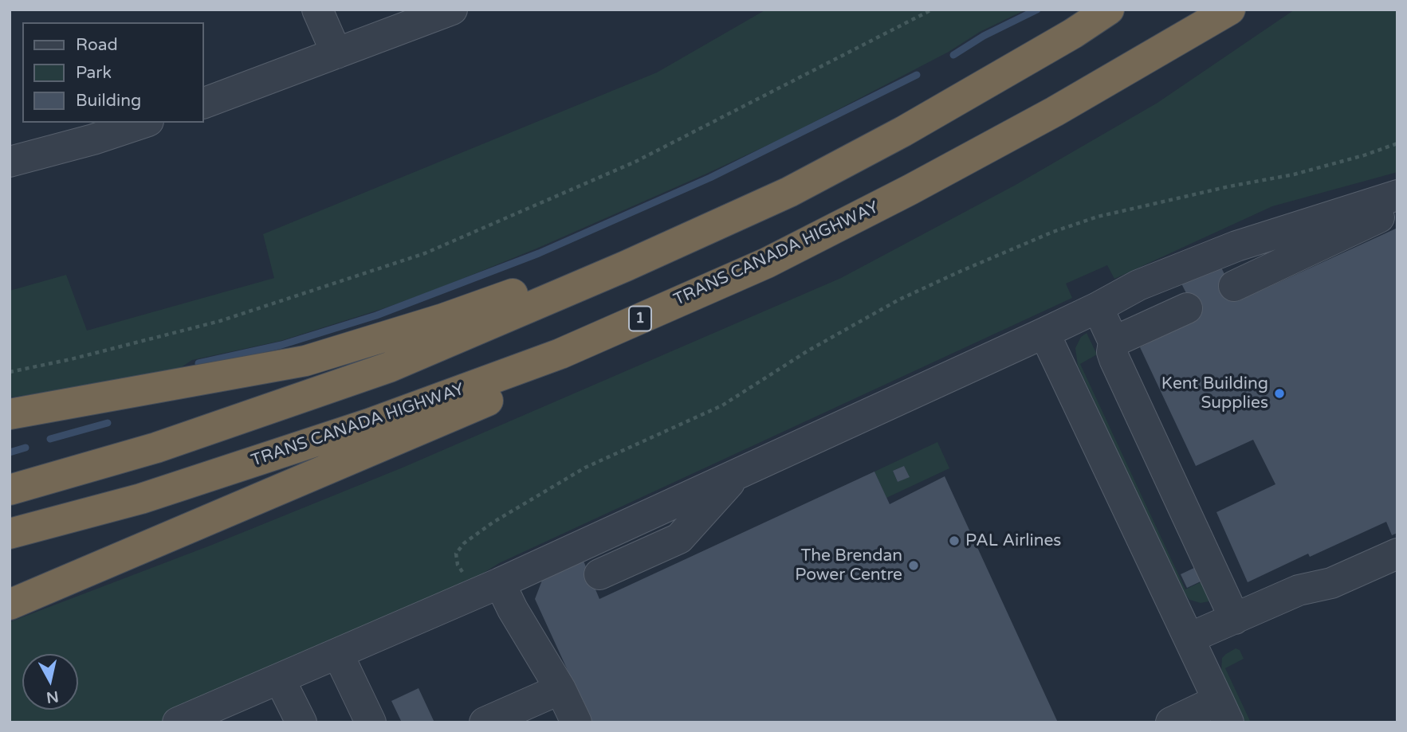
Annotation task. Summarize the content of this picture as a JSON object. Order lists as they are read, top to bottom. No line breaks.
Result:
{"streets":{"highway":["TRANS CANADA HIGHWAY","1"]},"places":["Kent Building Supplies","PAL Airlines","The Brendan Power Centre"],"legend":["Road","Park","Building"],"north":"bottom"}
